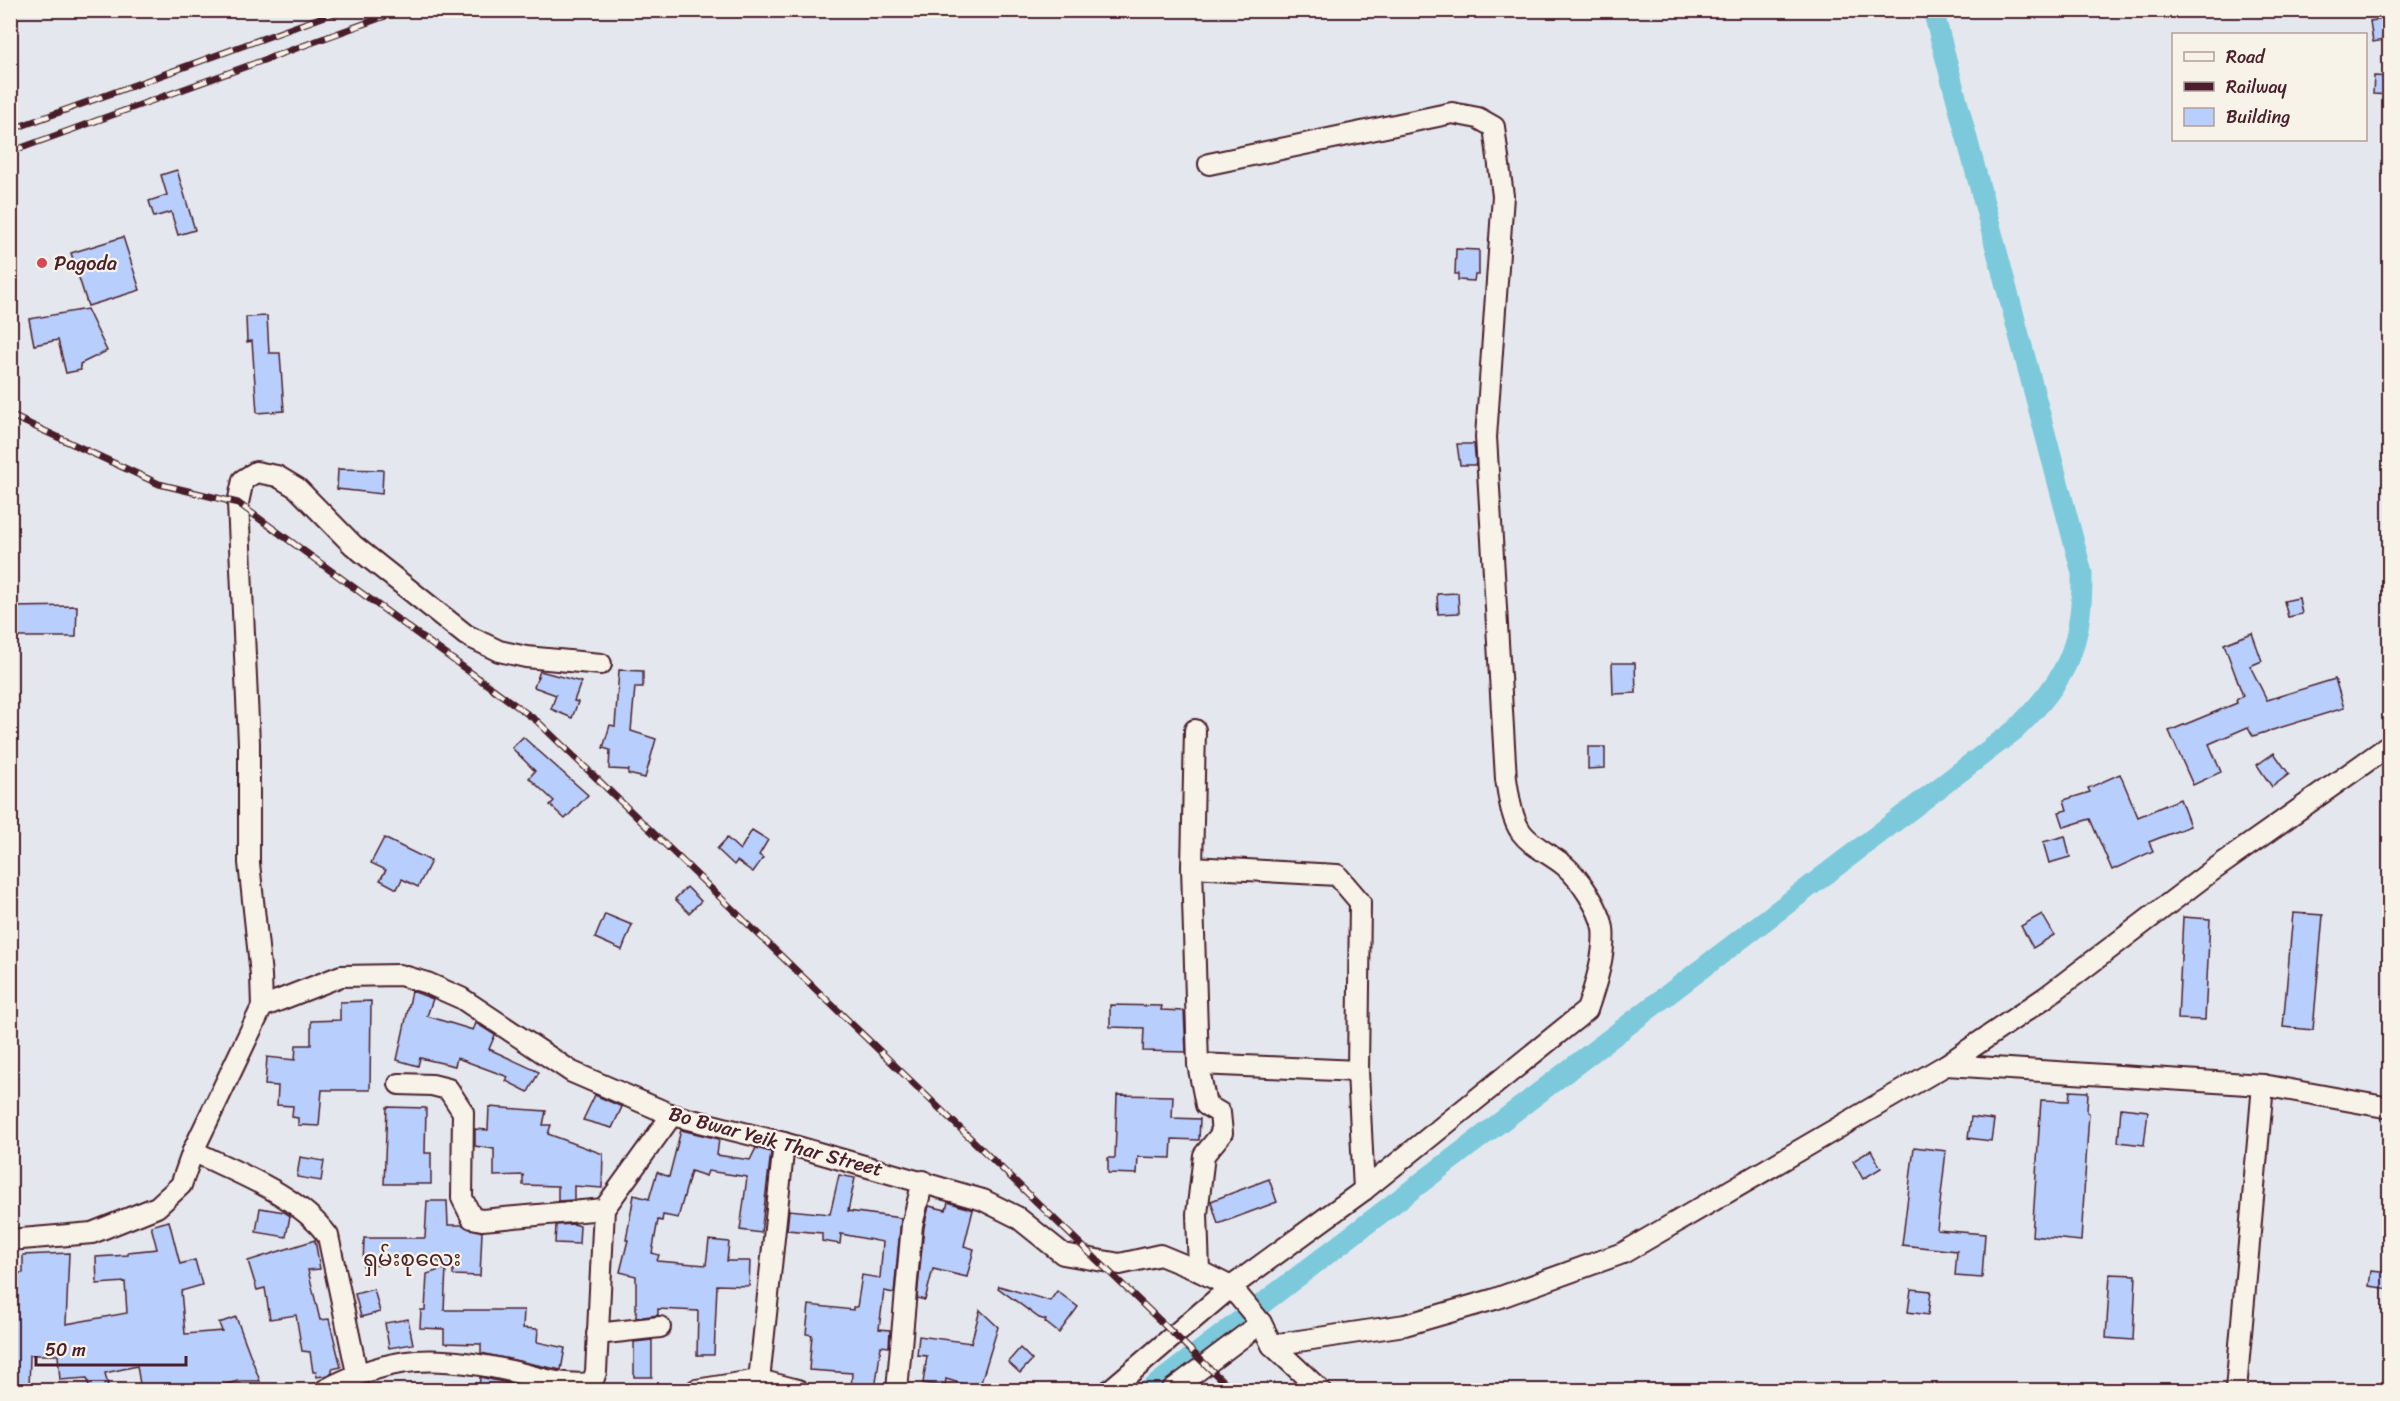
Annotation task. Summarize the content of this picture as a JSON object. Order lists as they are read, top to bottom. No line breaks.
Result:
{"streets":{"street":["Bo Bwar Yeik Thar Street"]},"districts":["ရှမ်းစုလေး"],"places":["Pagoda"],"legend":["Road","Railway","Building"],"scale_bar":"50 m"}
